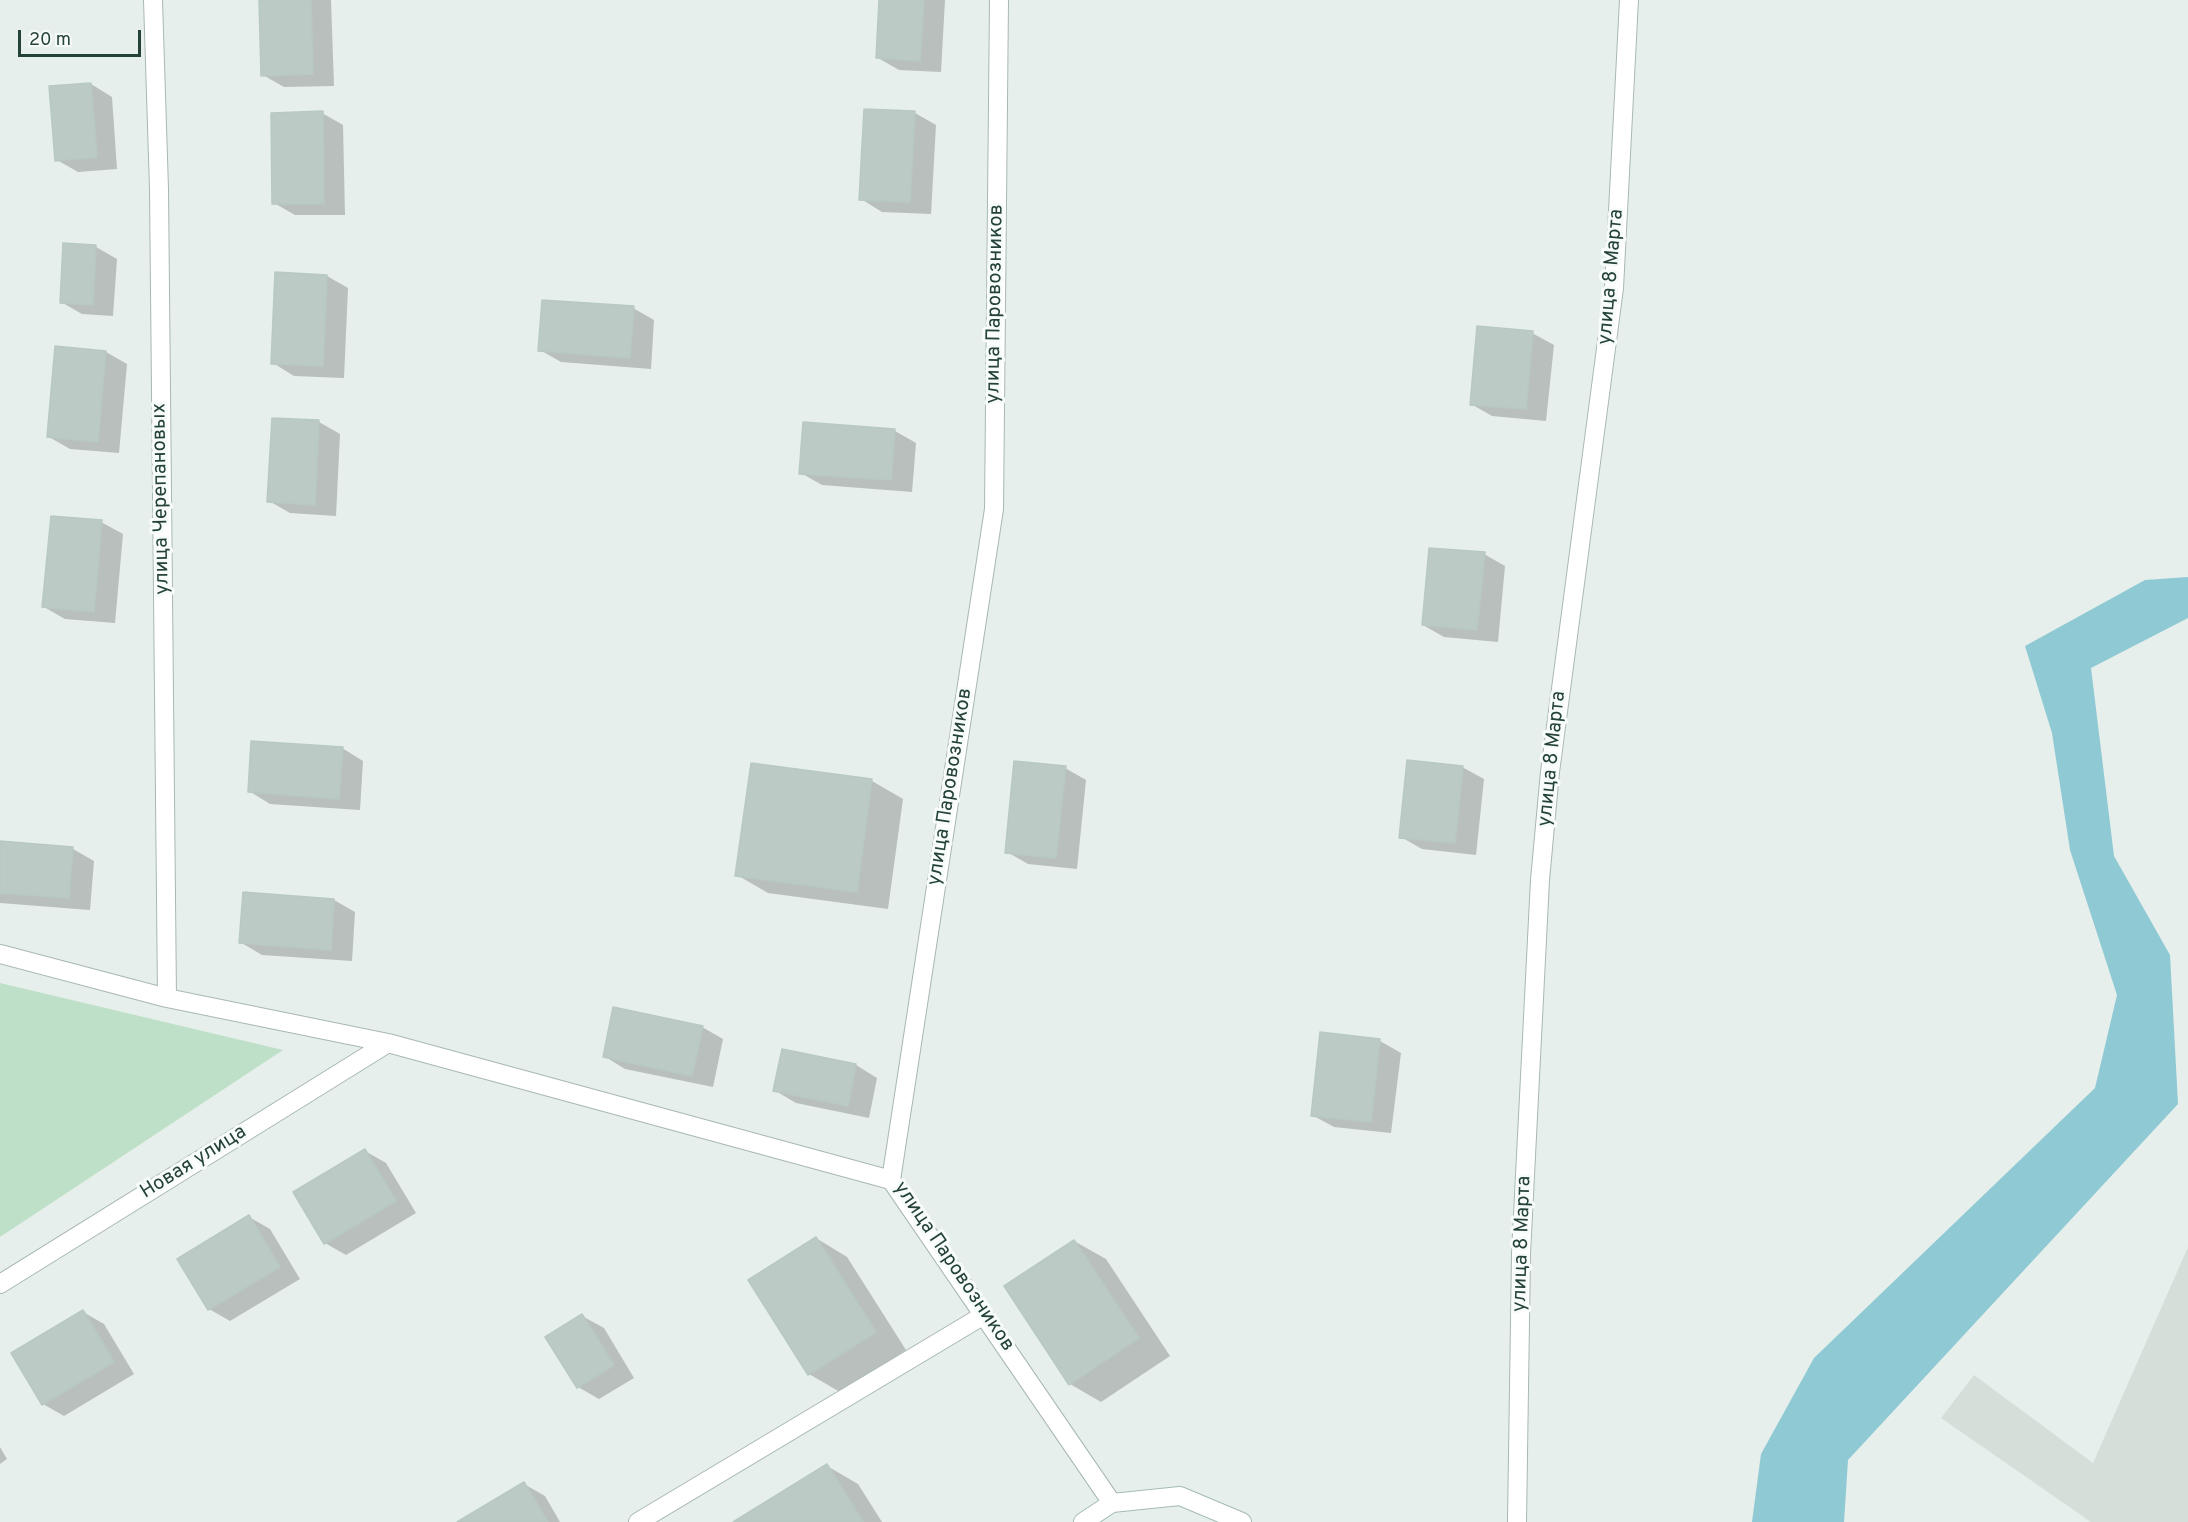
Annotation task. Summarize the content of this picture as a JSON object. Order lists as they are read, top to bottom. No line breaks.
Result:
{"streets":{"street":["улица 8 Марта","улица Паровозников","улица Черепановых","Новая улица"]},"scale_bar":"20 m"}
